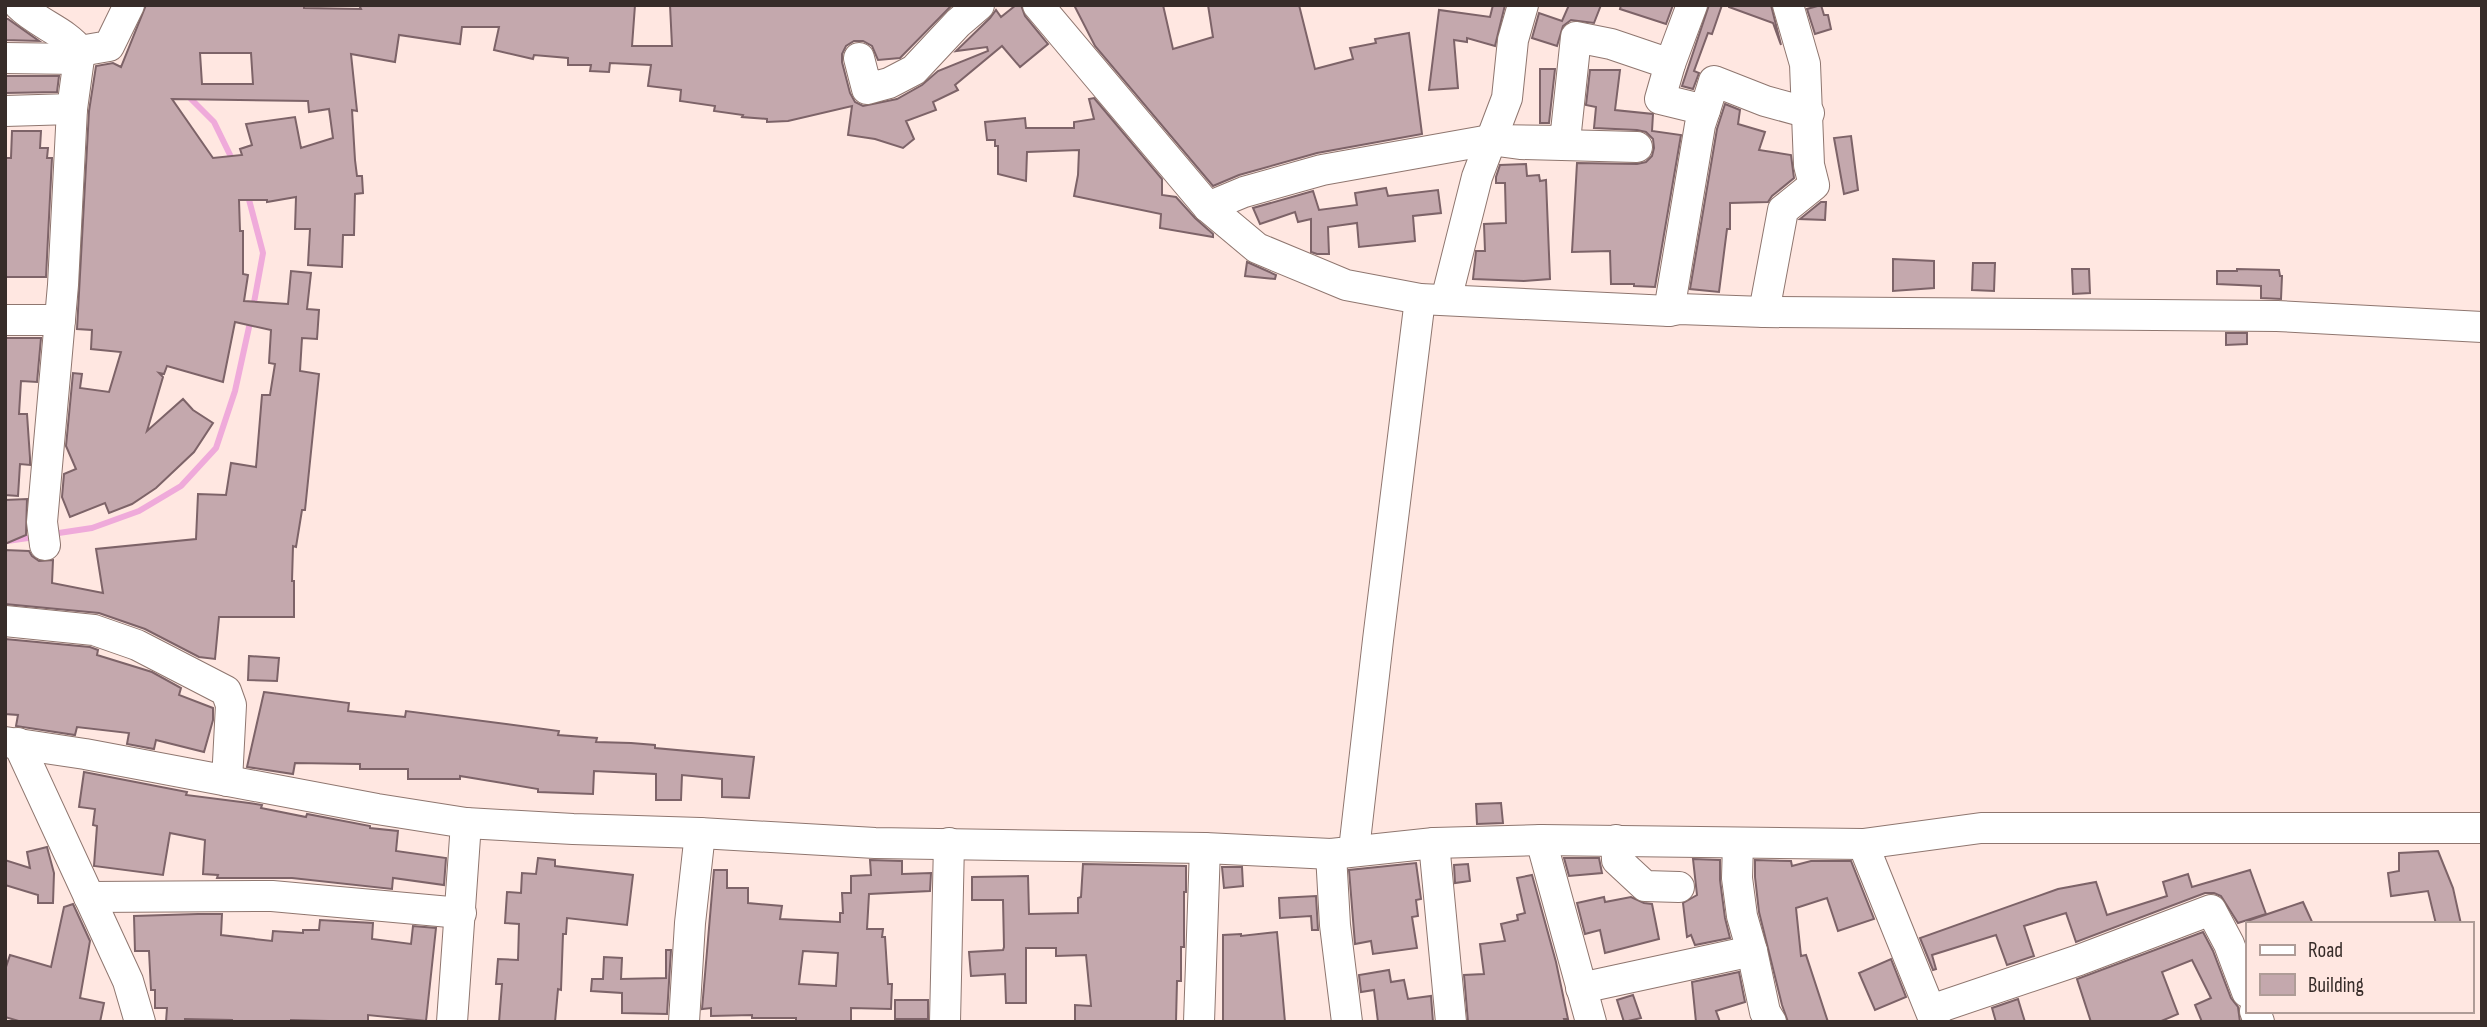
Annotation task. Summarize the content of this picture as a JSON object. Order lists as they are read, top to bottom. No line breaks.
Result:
{"legend":["Road","Building"]}
